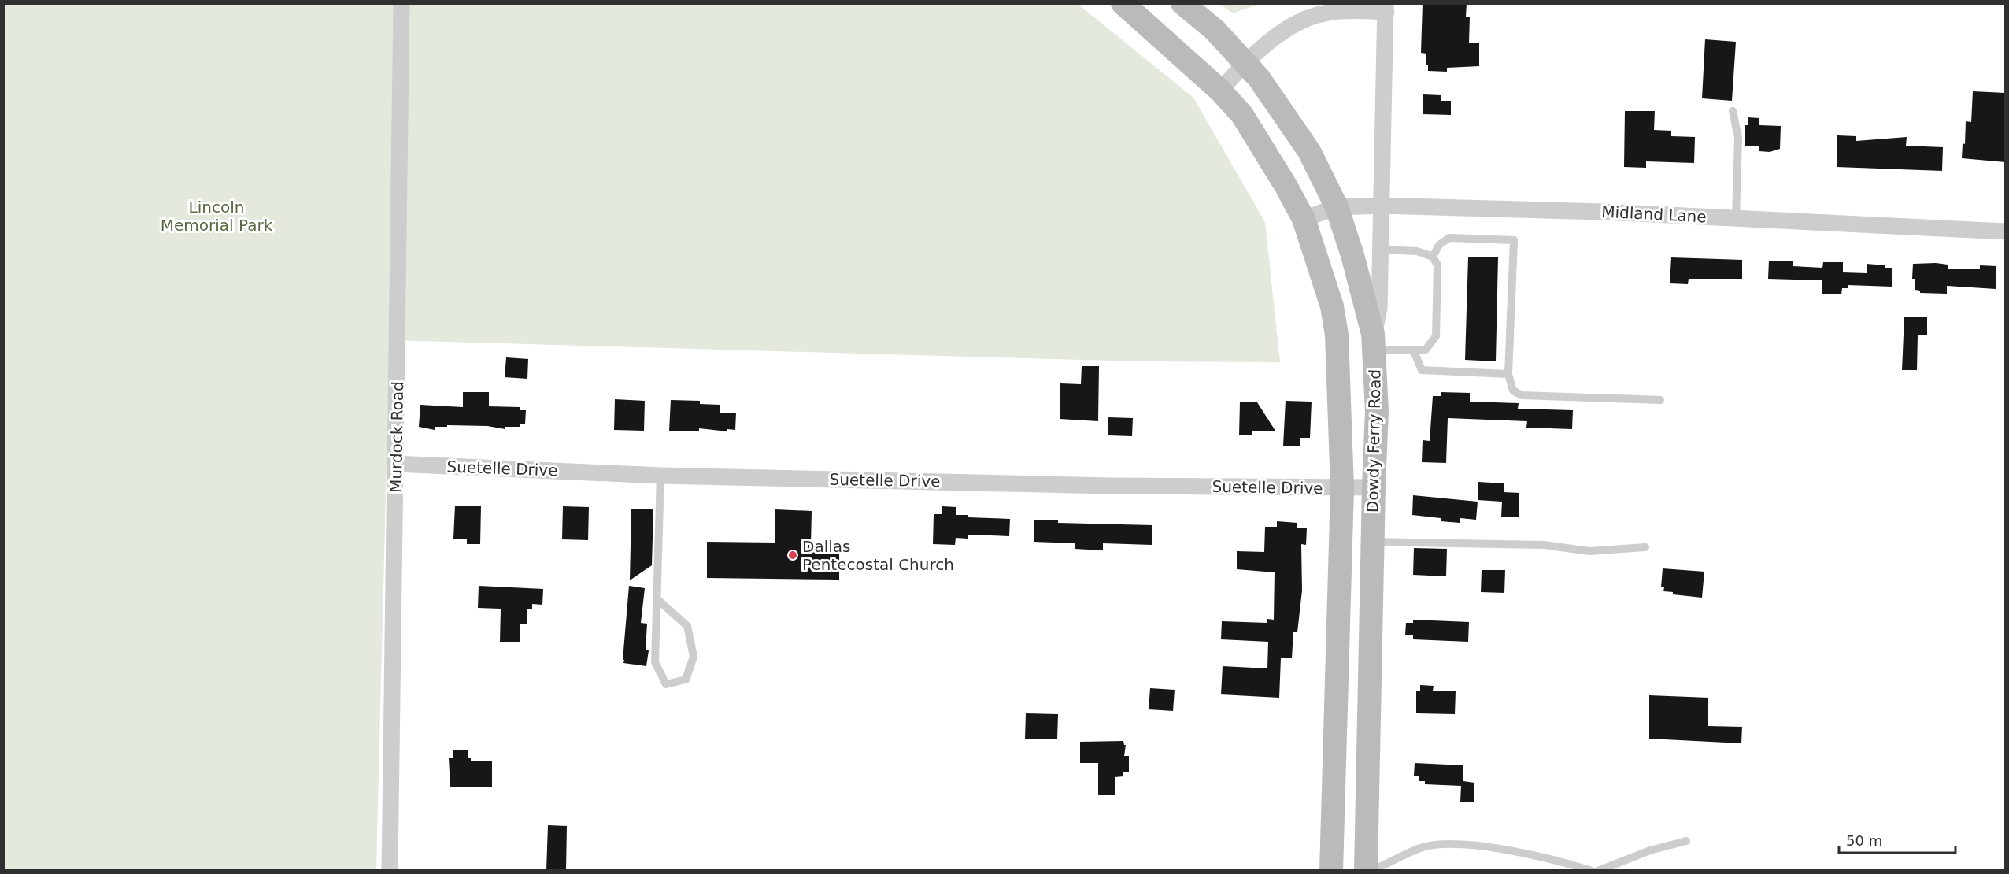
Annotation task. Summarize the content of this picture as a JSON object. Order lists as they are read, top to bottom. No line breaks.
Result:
{"streets":{"main road":["Dowdy Ferry Road"],"street":["Midland Lane","Murdock Road","Suetelle Drive"]},"crossings":[["Midland Lane","Dowdy Ferry Road"],["Murdock Road","Suetelle Drive"],["Dowdy Ferry Road","Suetelle Drive"]],"parks":["Lincoln Memorial Park"],"places":["Dallas Pentecostal Church"],"scale_bar":"50 m"}
